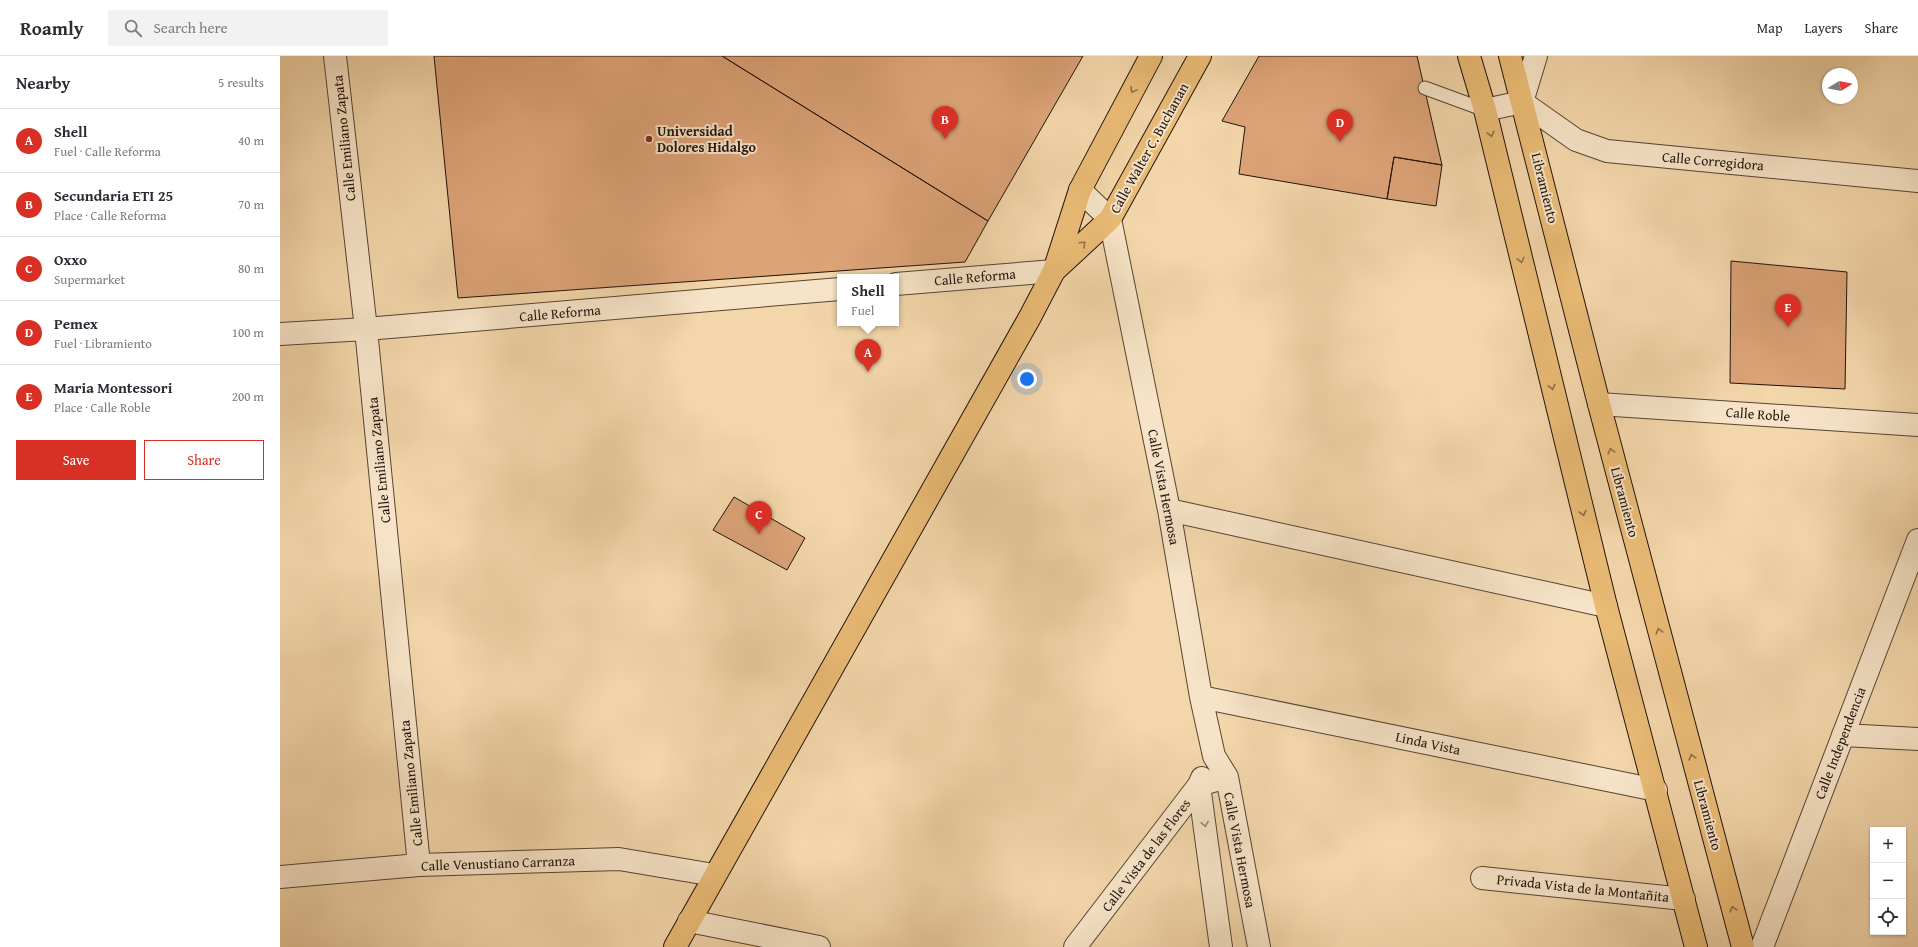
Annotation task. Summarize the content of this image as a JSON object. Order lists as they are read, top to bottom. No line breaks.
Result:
{"streets":{"main road":["Calle Walter C. Buchanan","Libramiento"],"street":["Calle Emiliano Zapata","Calle Corregidora","Calle Reforma","Calle Roble","Calle Vista Hermosa","Linda Vista","Calle Independencia","Calle Vista de las Flores","Calle Venustiano Carranza","Privada Vista de la Montañita"]},"crossings":[["Calle Emiliano Zapata","Calle Reforma"],["Calle Emiliano Zapata","Calle Venustiano Carranza"],["Calle Walter C. Buchanan","Calle Reforma"],["Calle Walter C. Buchanan","Calle Vista Hermosa"],["Calle Corregidora","Libramiento"],["Libramiento","Calle Roble"],["Calle Vista Hermosa","Linda Vista"],["Calle Vista Hermosa","Calle Vista de las Flores"]],"places":["Universidad Dolores Hidalgo"],"north":"right","page":{"header":"Roamly","search":"Search here","nav":["Map","Layers","Share"],"heading":["Nearby","5 results"],"pins":["B","D","E","A","C"],"list":[{"mark":"A","name":"Shell","note":"Fuel · Calle Reforma","value":"40 m"},{"mark":"B","name":"Secundaria ETI 25","note":"Place · Calle Reforma","value":"70 m"},{"mark":"C","name":"Oxxo","note":"Supermarket","value":"80 m"},{"mark":"D","name":"Pemex","note":"Fuel · Libramiento","value":"100 m"},{"mark":"E","name":"Maria Montessori","note":"Place · Calle Roble","value":"200 m"}],"popup":["Shell","Fuel"],"buttons":["Save","Share"],"map_buttons":["+","−"]}}
